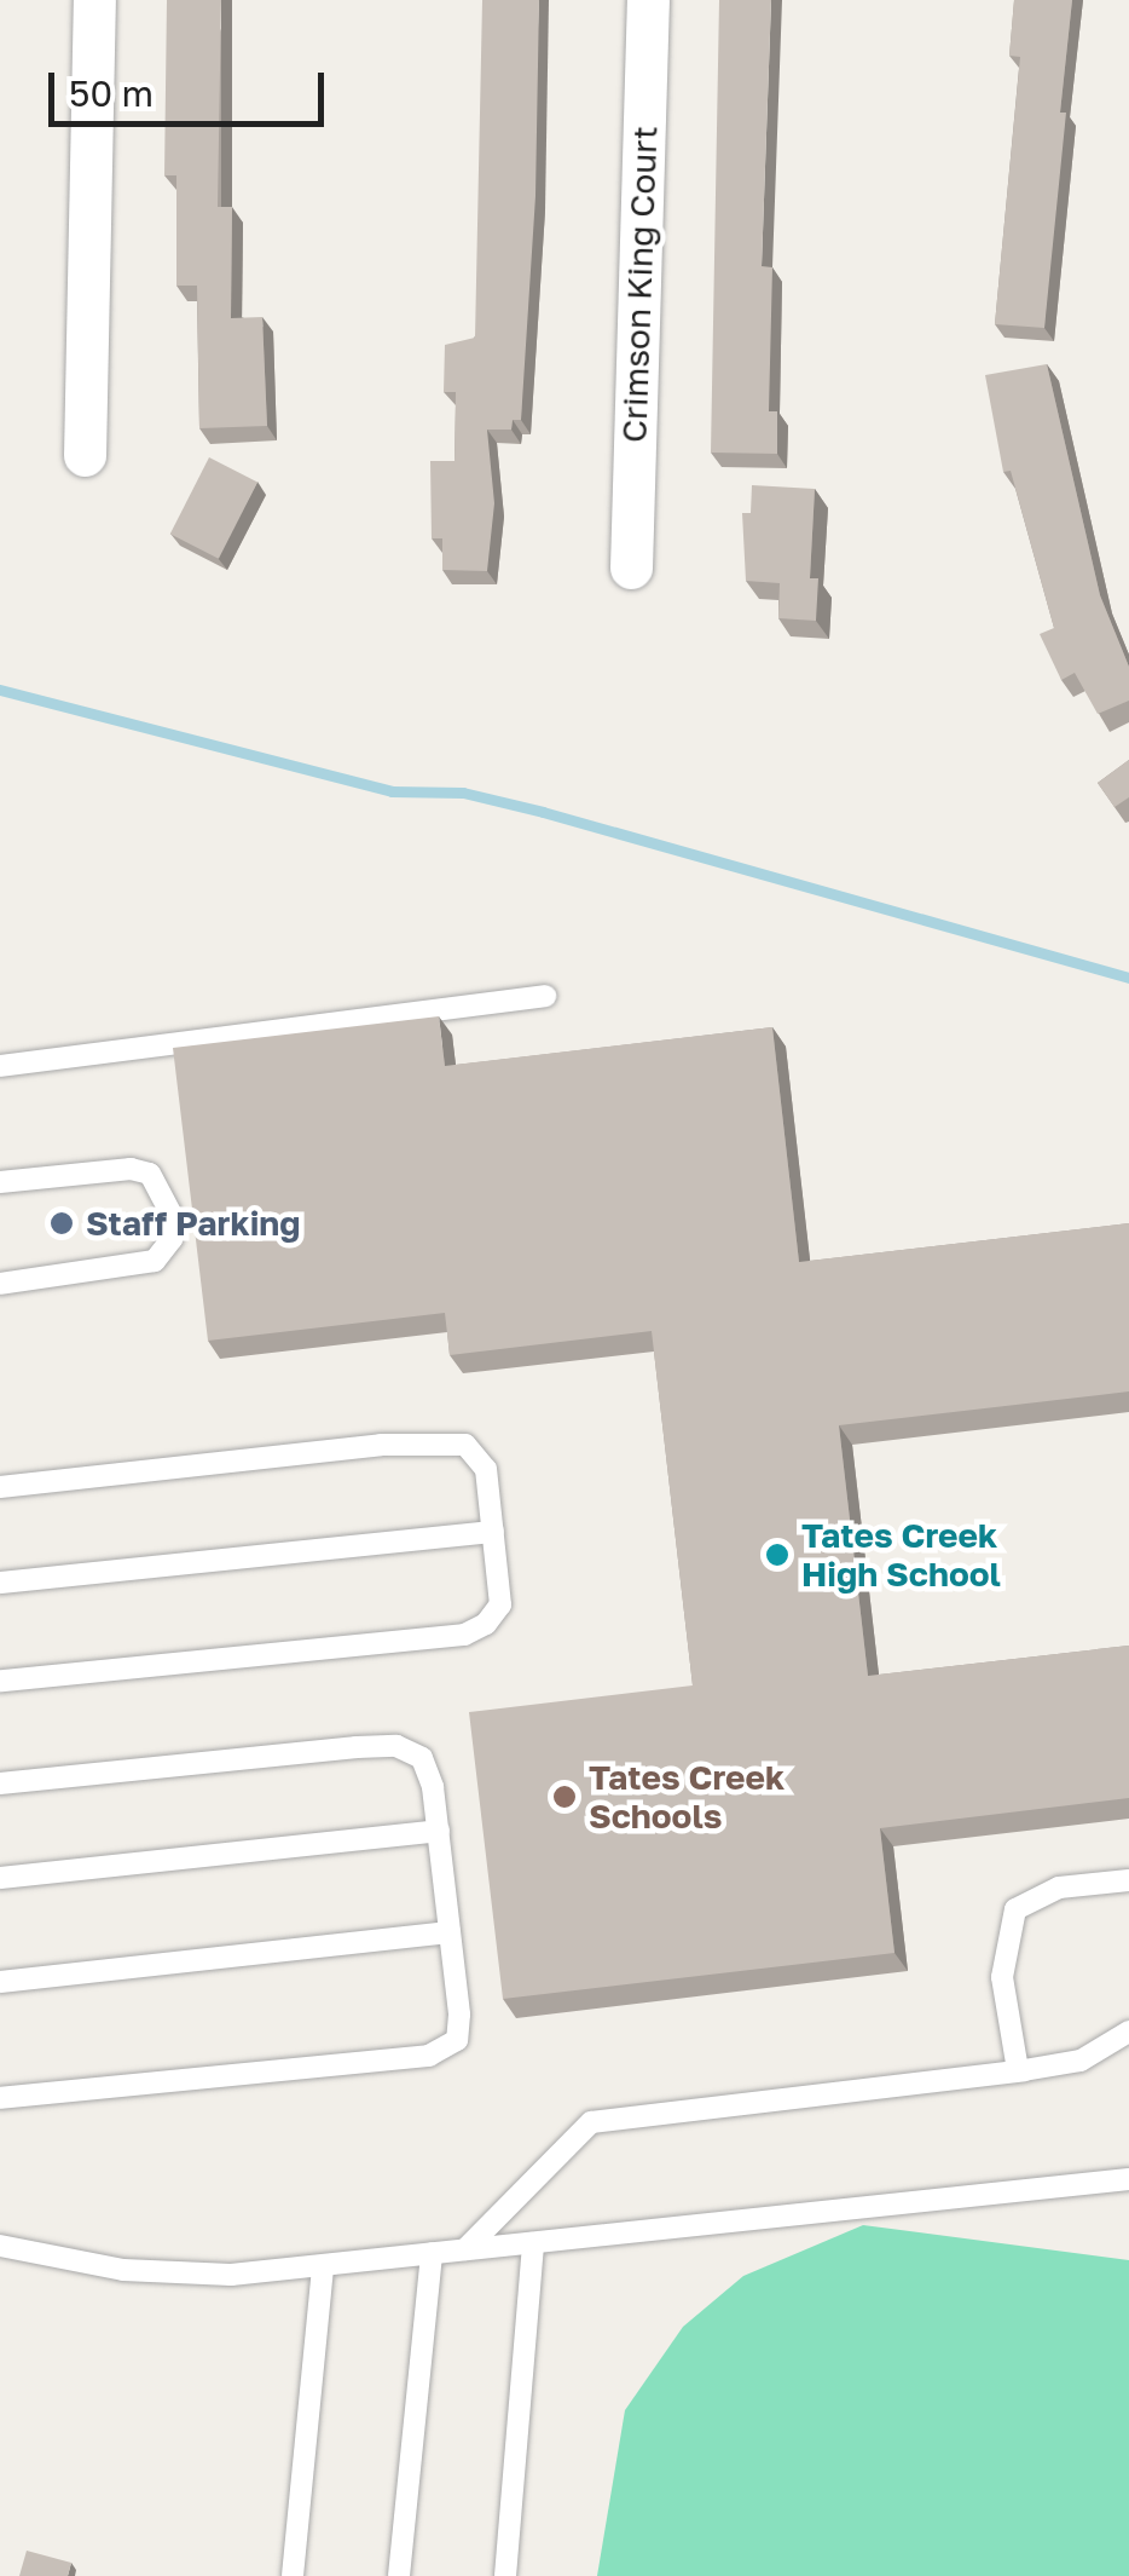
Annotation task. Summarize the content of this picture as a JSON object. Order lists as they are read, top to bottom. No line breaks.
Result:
{"streets":{"street":["Crimson King Court"]},"places":["Staff Parking","Tates Creek High School","Tates Creek Schools"],"scale_bar":"50 m"}
